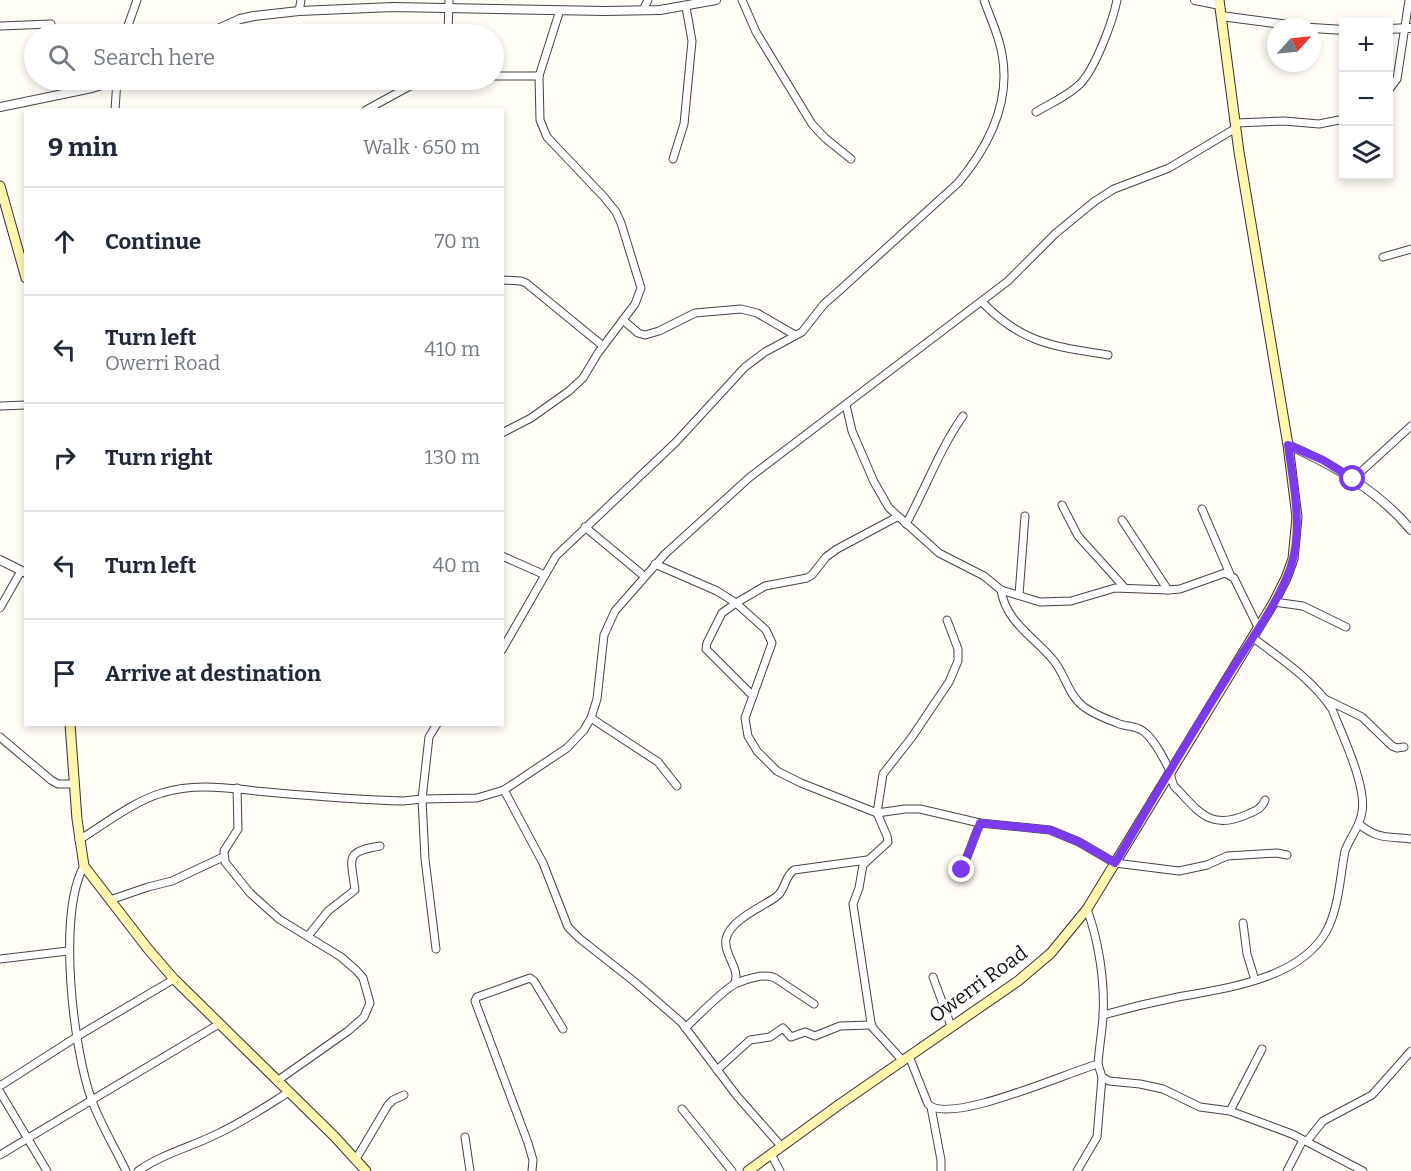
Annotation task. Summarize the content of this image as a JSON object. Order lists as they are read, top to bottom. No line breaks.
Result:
{"streets":{"main road":["Owerri Road"]},"north":"top right","page":{"map_buttons":["+","−"],"search":"Search here","heading":["9 min","Walk · 650 m"],"list":[["Continue","70 m"],["Turn left","Owerri Road","410 m"],["Turn right","130 m"],["Turn left","40 m"],"Arrive at destination"]}}
